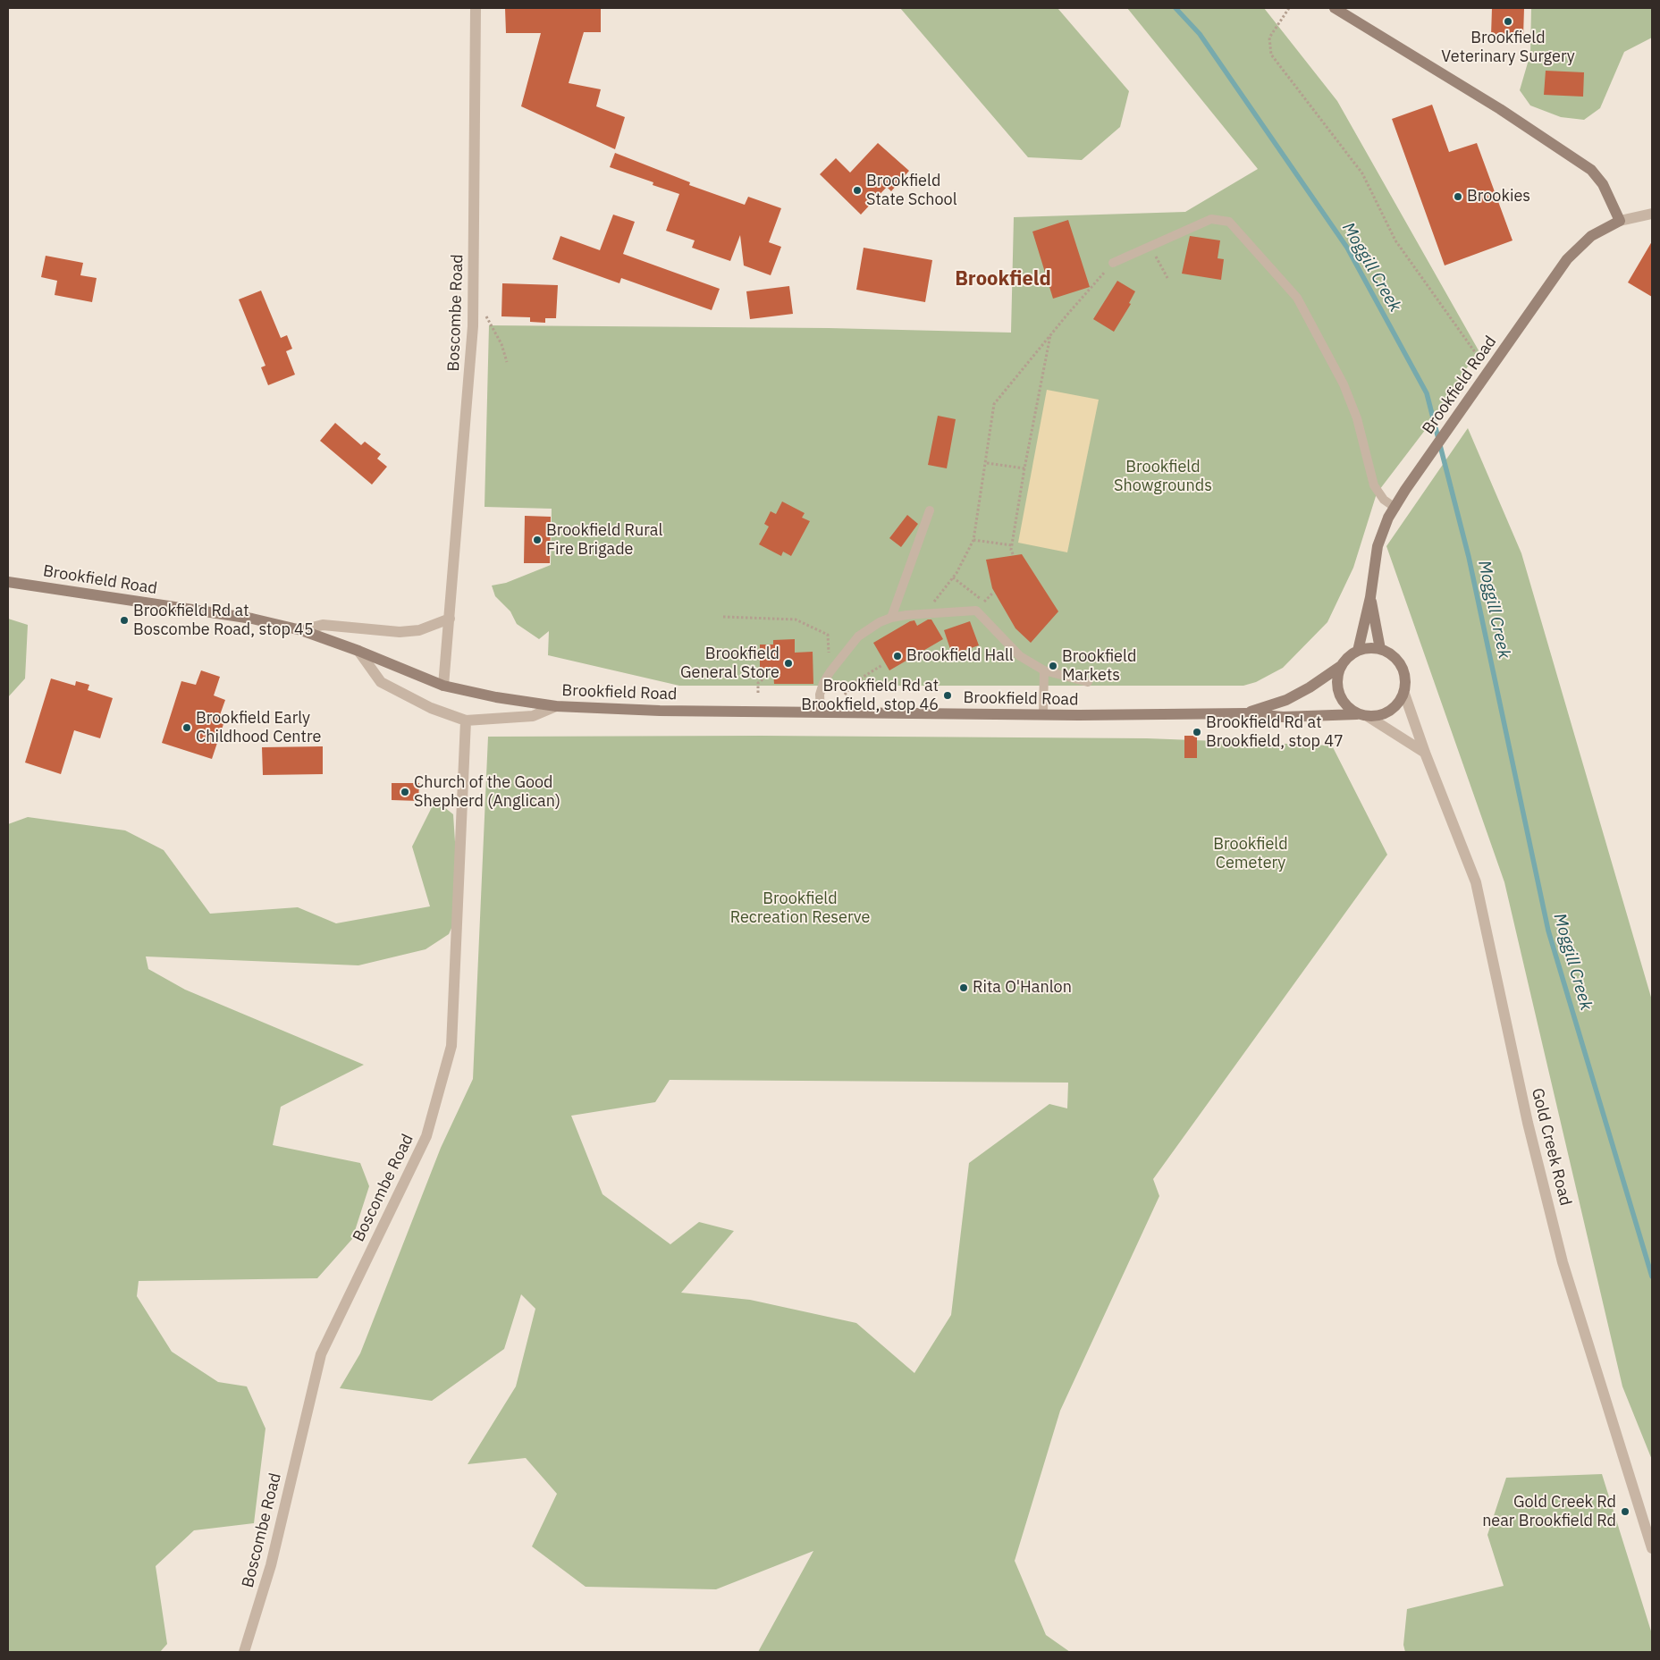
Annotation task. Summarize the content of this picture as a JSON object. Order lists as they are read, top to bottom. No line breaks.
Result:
{"streets":{"main road":["Brookfield Road"],"street":["Boscombe Road","Gold Creek Road"]},"crossings":[["Boscombe Road","Brookfield Road"],["Brookfield Road","Gold Creek Road"]],"districts":["Brookfield"],"water":["Moggill Creek"],"parks":["Brookfield Showgrounds","Brookfield Cemetery","Brookfield Recreation Reserve"],"places":["Brookfield Veterinary Surgery","Brookfield State School","Brookies","Brookfield Rural Fire Brigade","Brookfield Rd at Boscombe Road, stop 45","Brookfield Hall","Brookfield General Store","Brookfield Markets","Brookfield Rd at Brookfield, stop 46","Brookfield Early Childhood Centre","Brookfield Rd at Brookfield, stop 47","Church of the Good Shepherd (Anglican)","Rita O'Hanlon","Gold Creek Rd near Brookfield Rd"]}
